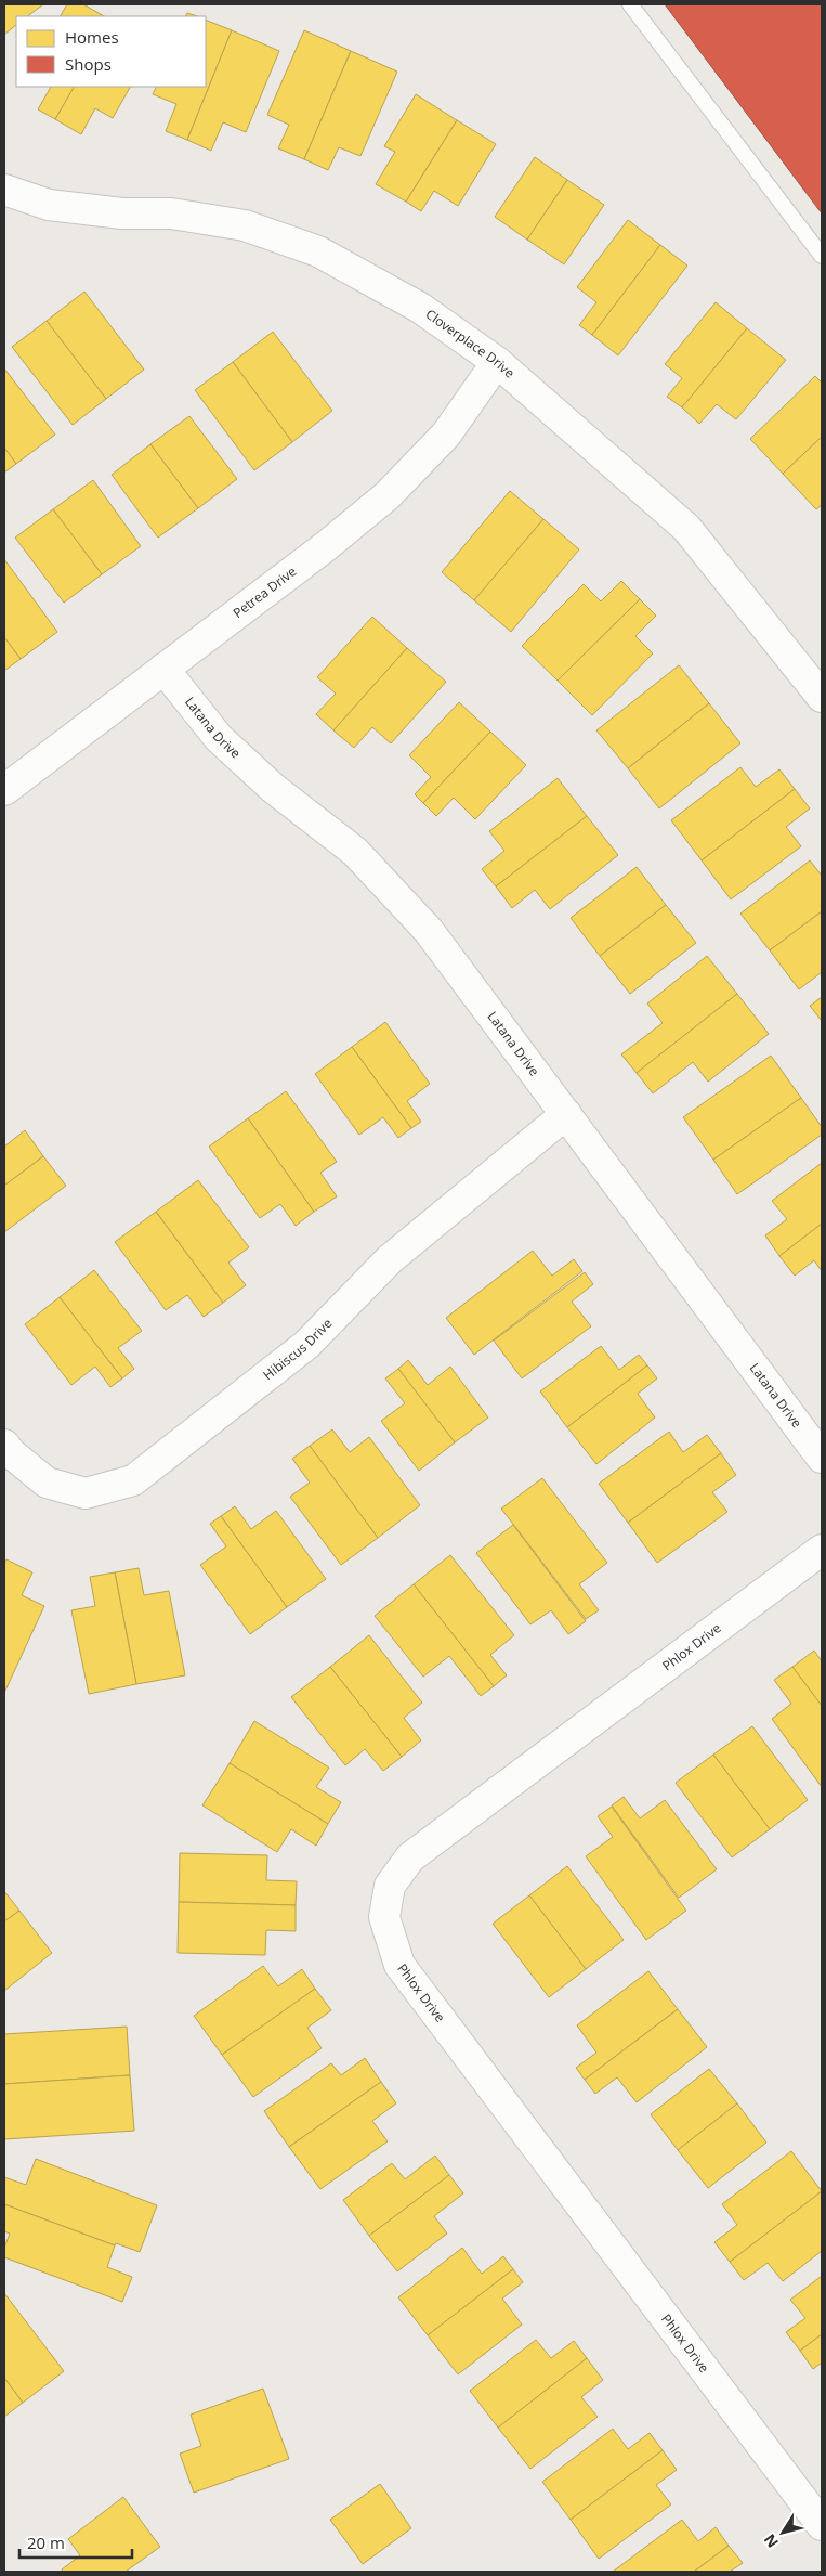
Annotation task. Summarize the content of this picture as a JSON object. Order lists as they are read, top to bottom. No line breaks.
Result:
{"streets":{"street":["Cloverplace Drive","Petrea Drive","Latana Drive","Hibiscus Drive","Phlox Drive"]},"crossings":[["Cloverplace Drive","Petrea Drive"],["Petrea Drive","Latana Drive"],["Latana Drive","Hibiscus Drive"]],"legend":["Homes","Shops"],"scale_bar":"20 m","north":"bottom left"}
